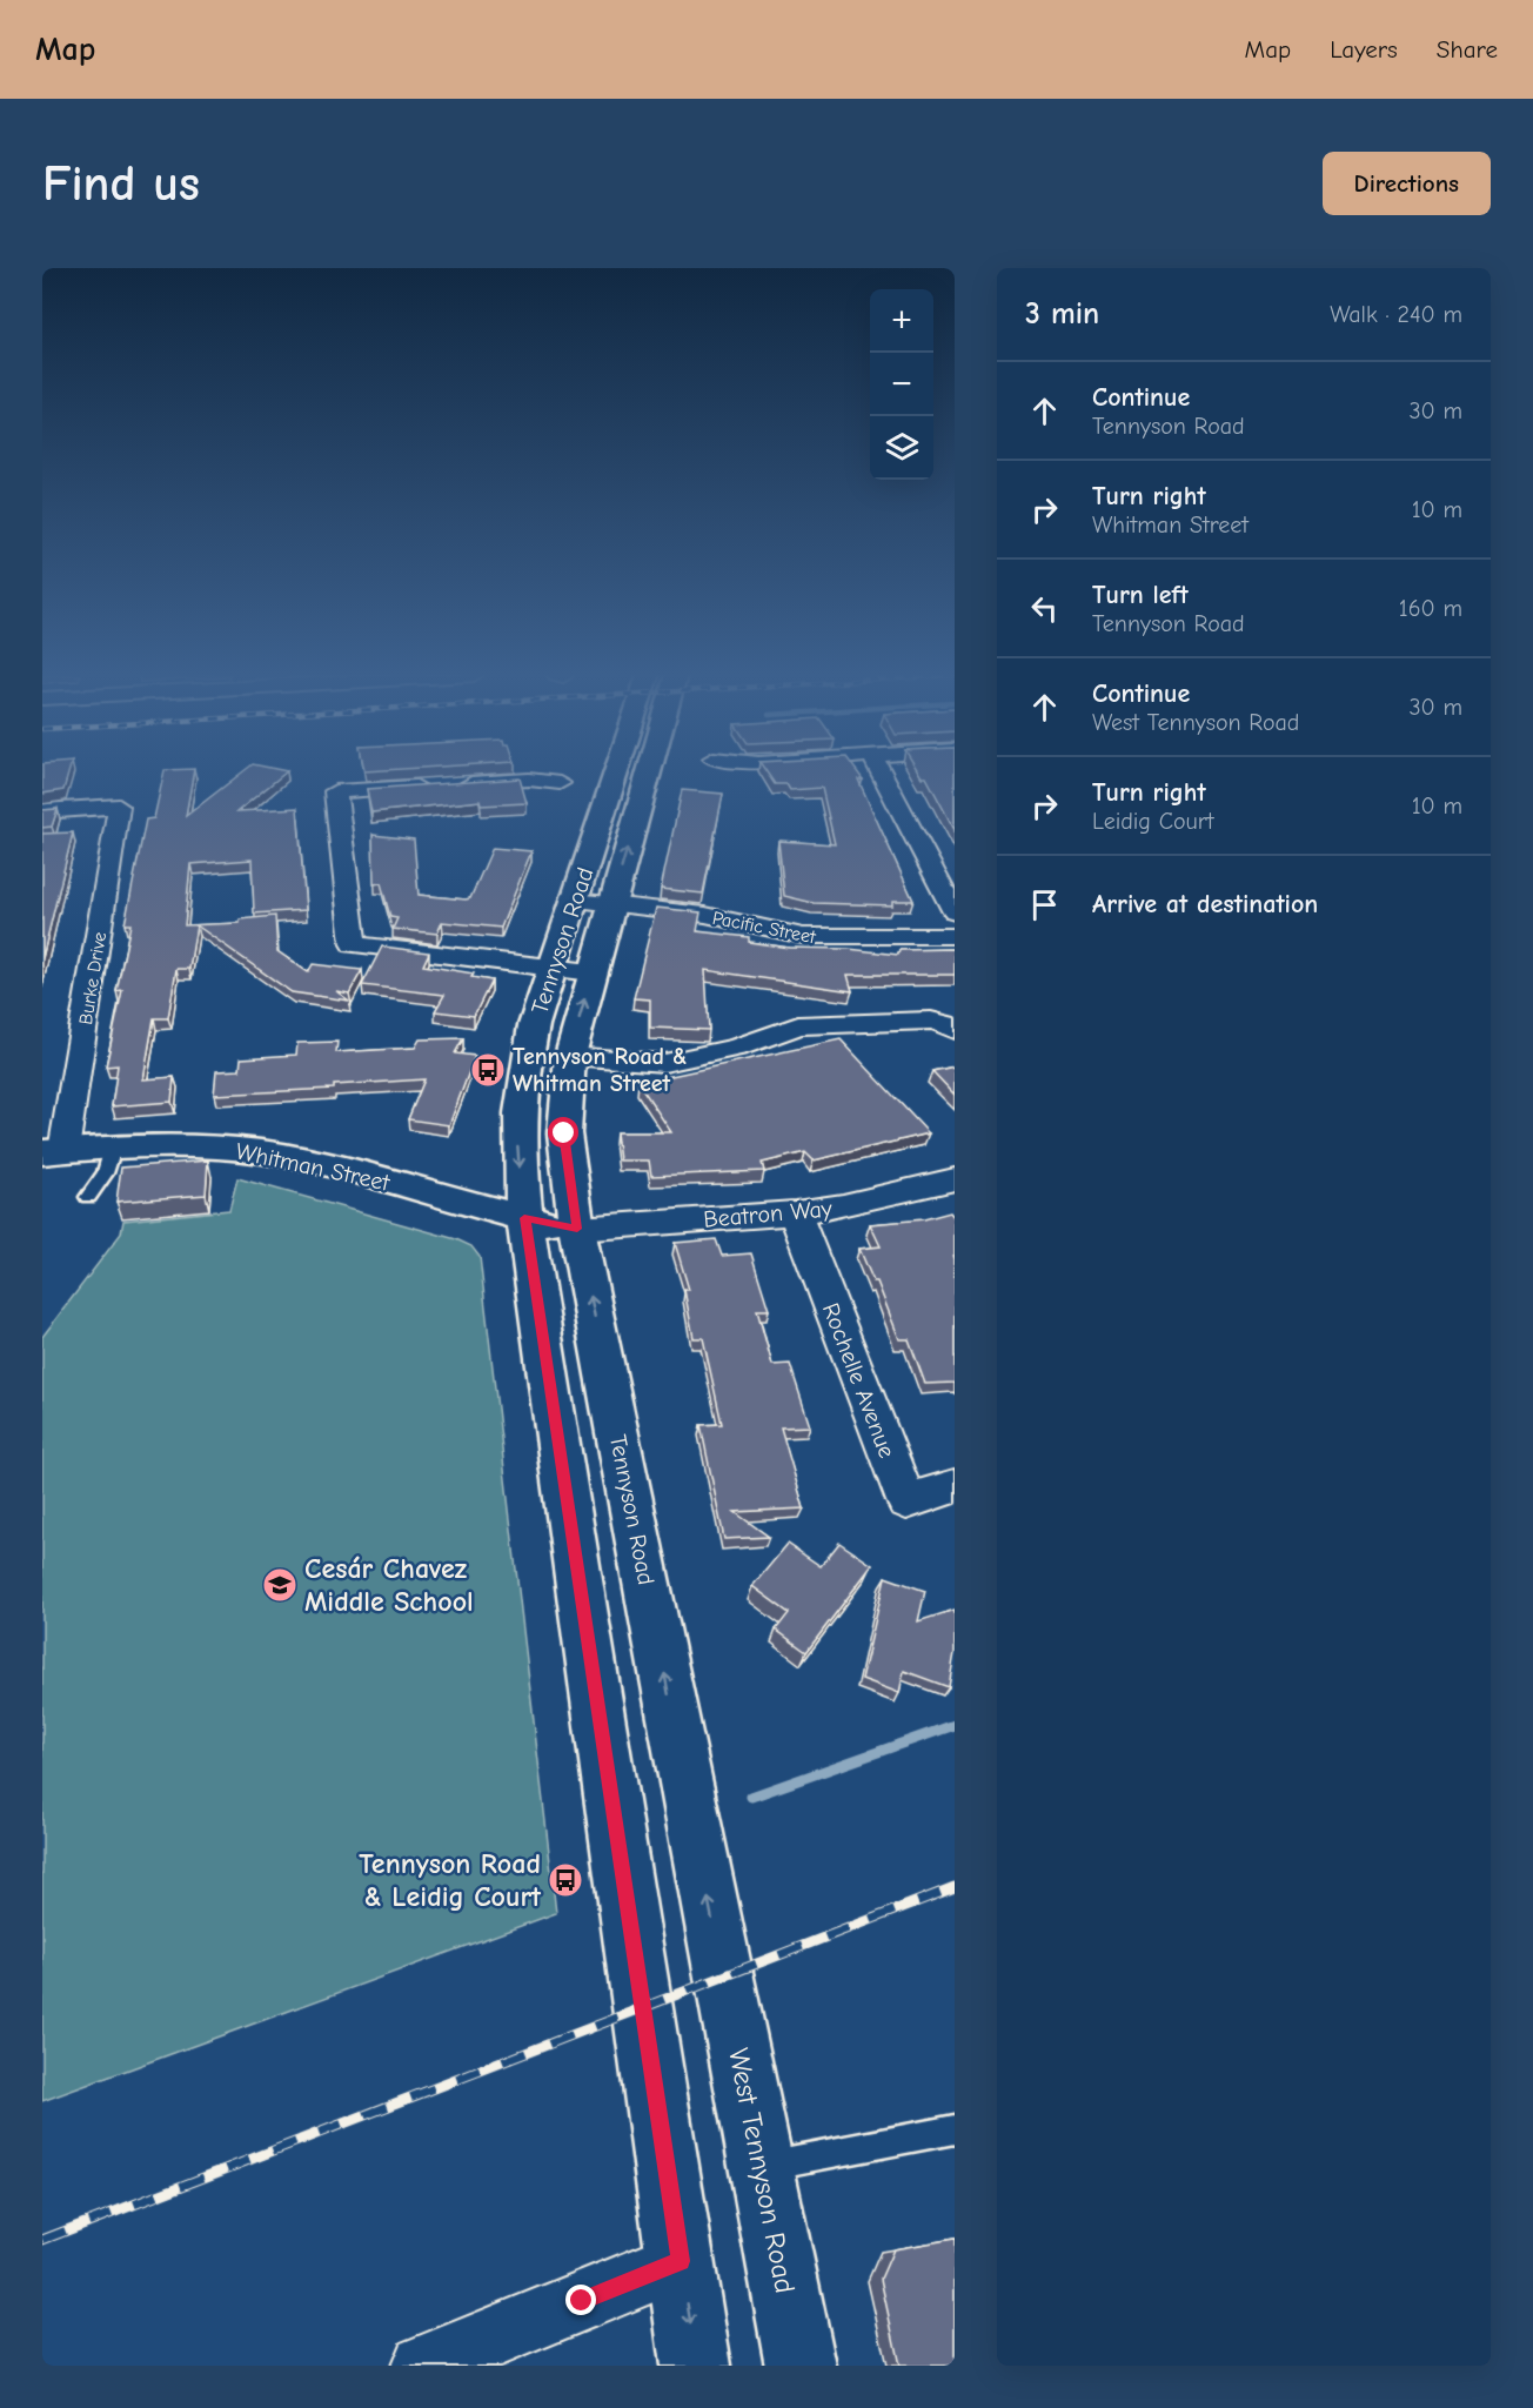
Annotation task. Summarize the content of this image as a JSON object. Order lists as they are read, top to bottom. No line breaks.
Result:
{"streets":{"main road":["Tennyson Road","Whitman Street","West Tennyson Road"],"street":["Pacific Street","Burke Drive","Beatron Way","Rochelle Avenue"]},"crossings":[["Pacific Street","Tennyson Road"],["Tennyson Road","Whitman Street"],["Tennyson Road","Beatron Way"],["Tennyson Road","West Tennyson Road"],["Burke Drive","Whitman Street"],["Whitman Street","Beatron Way"],["Beatron Way","Rochelle Avenue"]],"places":{"bus stop":["Tennyson Road & Whitman Street","Tennyson Road & Leidig Court"],"school or university":["Cesár Chavez Middle School"]},"page":{"header":"Map","nav":["Map","Layers","Share"],"buttons":"Directions","title":"Find us","heading":["3 min","Walk · 240 m"],"map_buttons":["+","−"],"list":[["Continue","Tennyson Road","30 m"],["Turn right","Whitman Street","10 m"],["Turn left","Tennyson Road","160 m"],["Continue","West Tennyson Road","30 m"],["Turn right","Leidig Court","10 m"],"Arrive at destination"]}}
